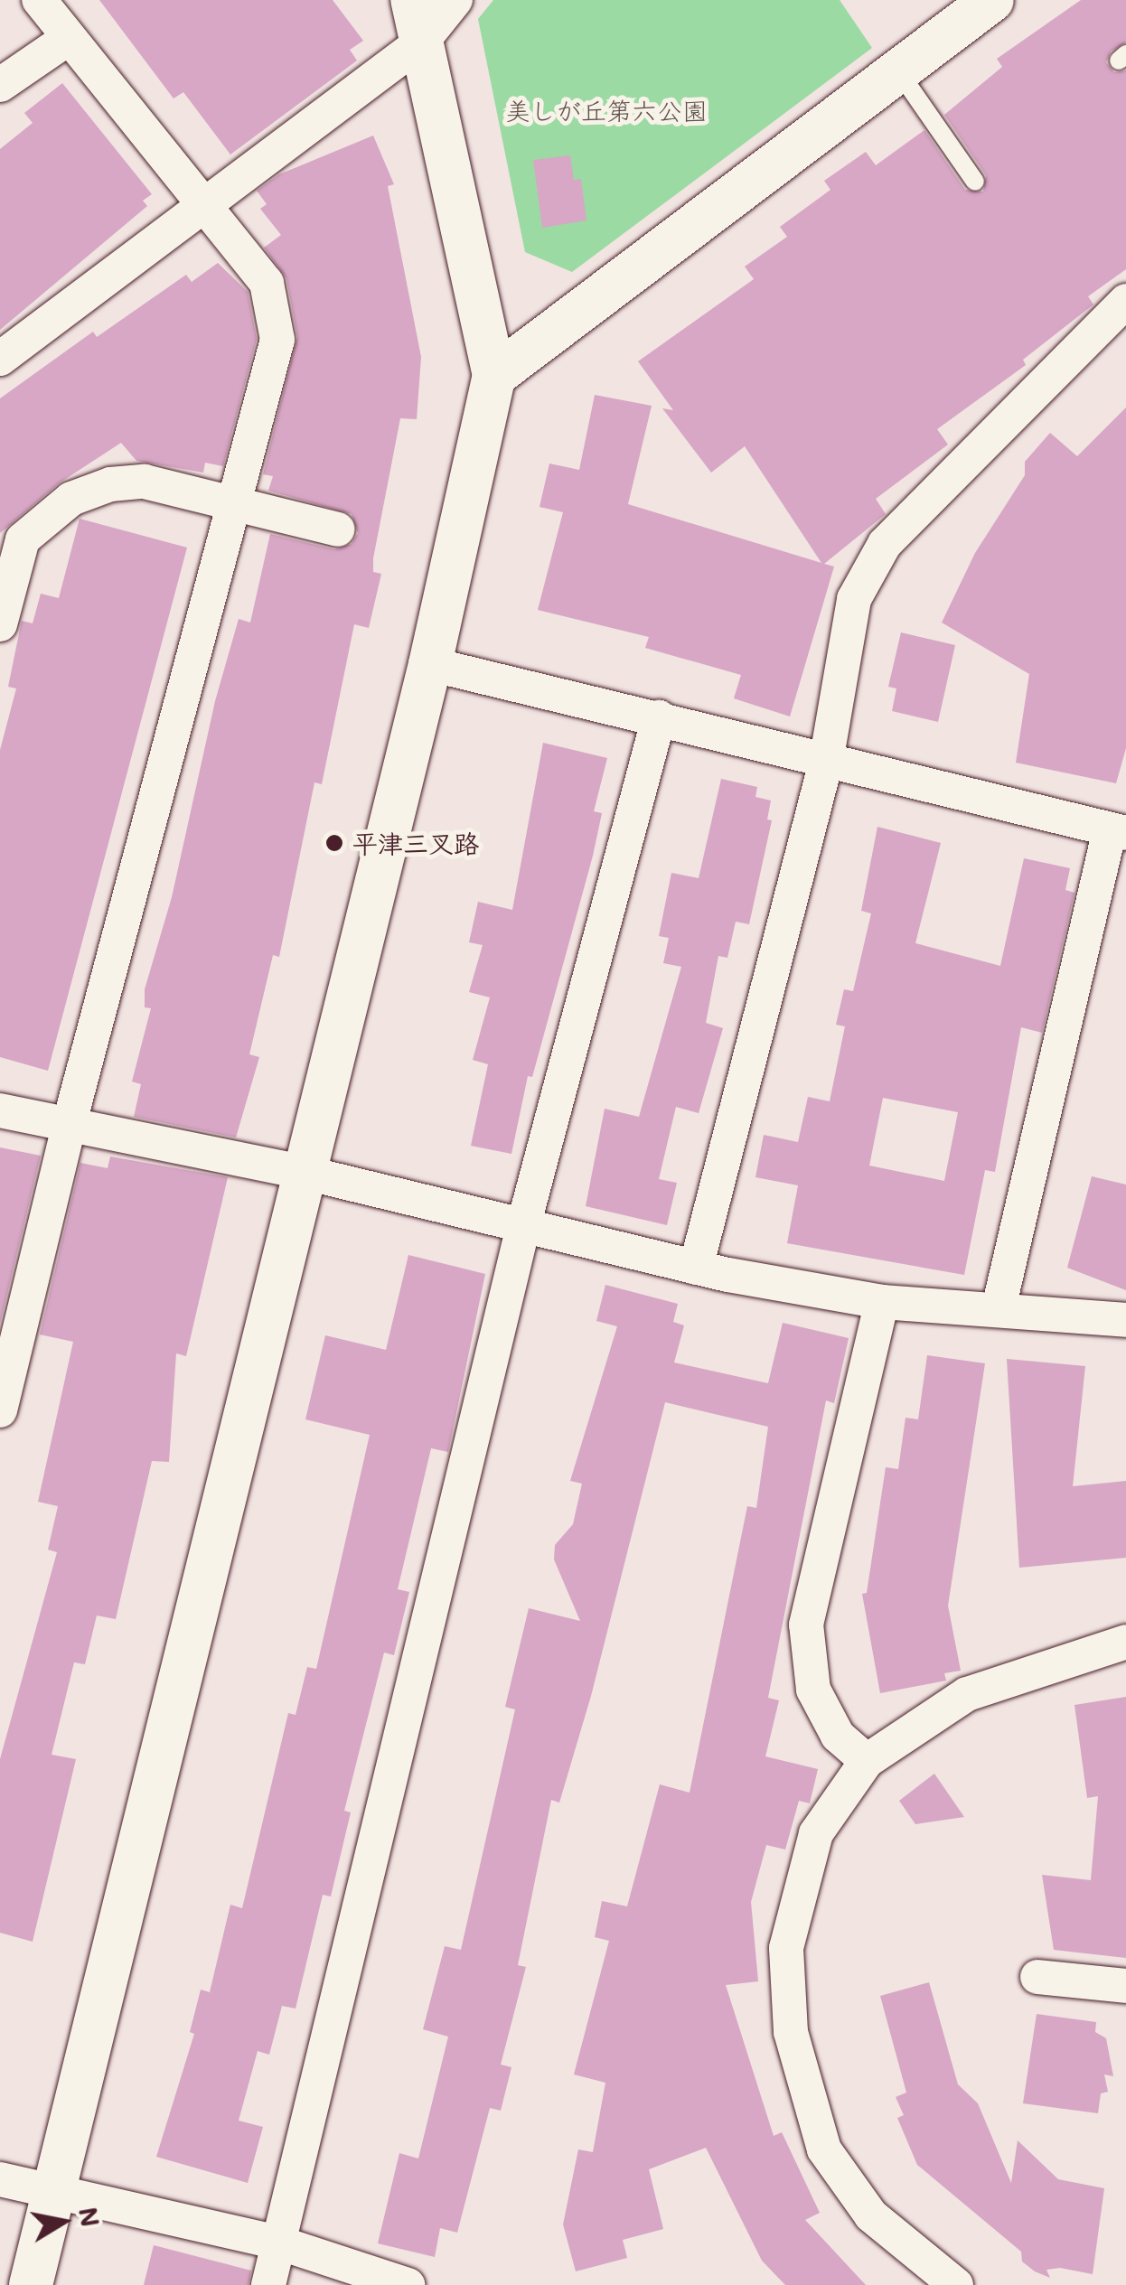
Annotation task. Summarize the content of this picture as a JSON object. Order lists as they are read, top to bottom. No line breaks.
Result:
{"parks":["美しが丘第六公園"],"places":["平津三叉路"],"north":"right"}
